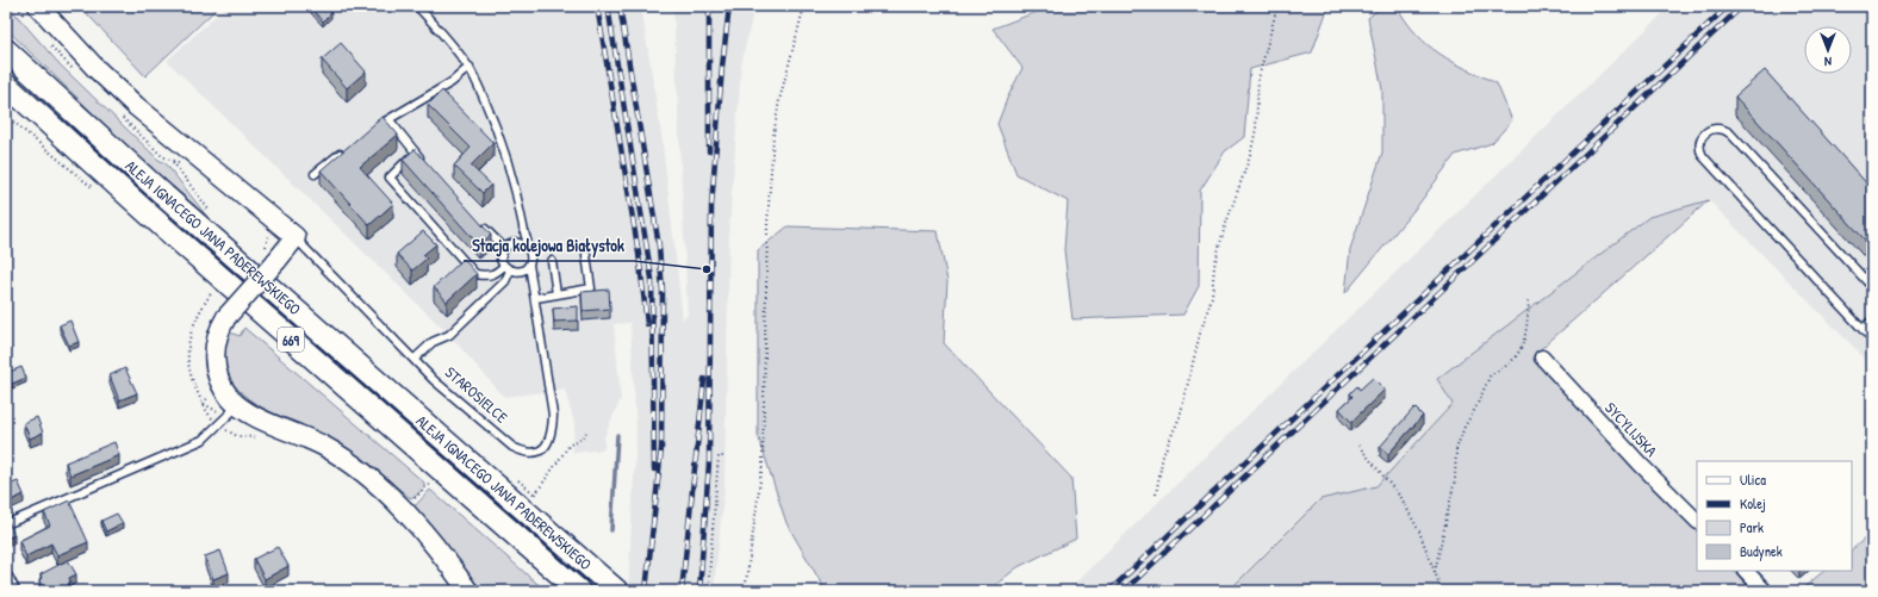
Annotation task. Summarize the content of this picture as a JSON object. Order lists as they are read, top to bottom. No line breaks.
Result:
{"streets":{"main road":["ALEJA IGNACEGO JANA PADEREWSKIEGO","669"],"street":["SYCYLIJSKA"],"lane":["STAROSIELCE"]},"places":["Stacja kolejowa Białystok"],"legend":["Ulica","Kolej","Park","Budynek"],"north":"bottom"}
